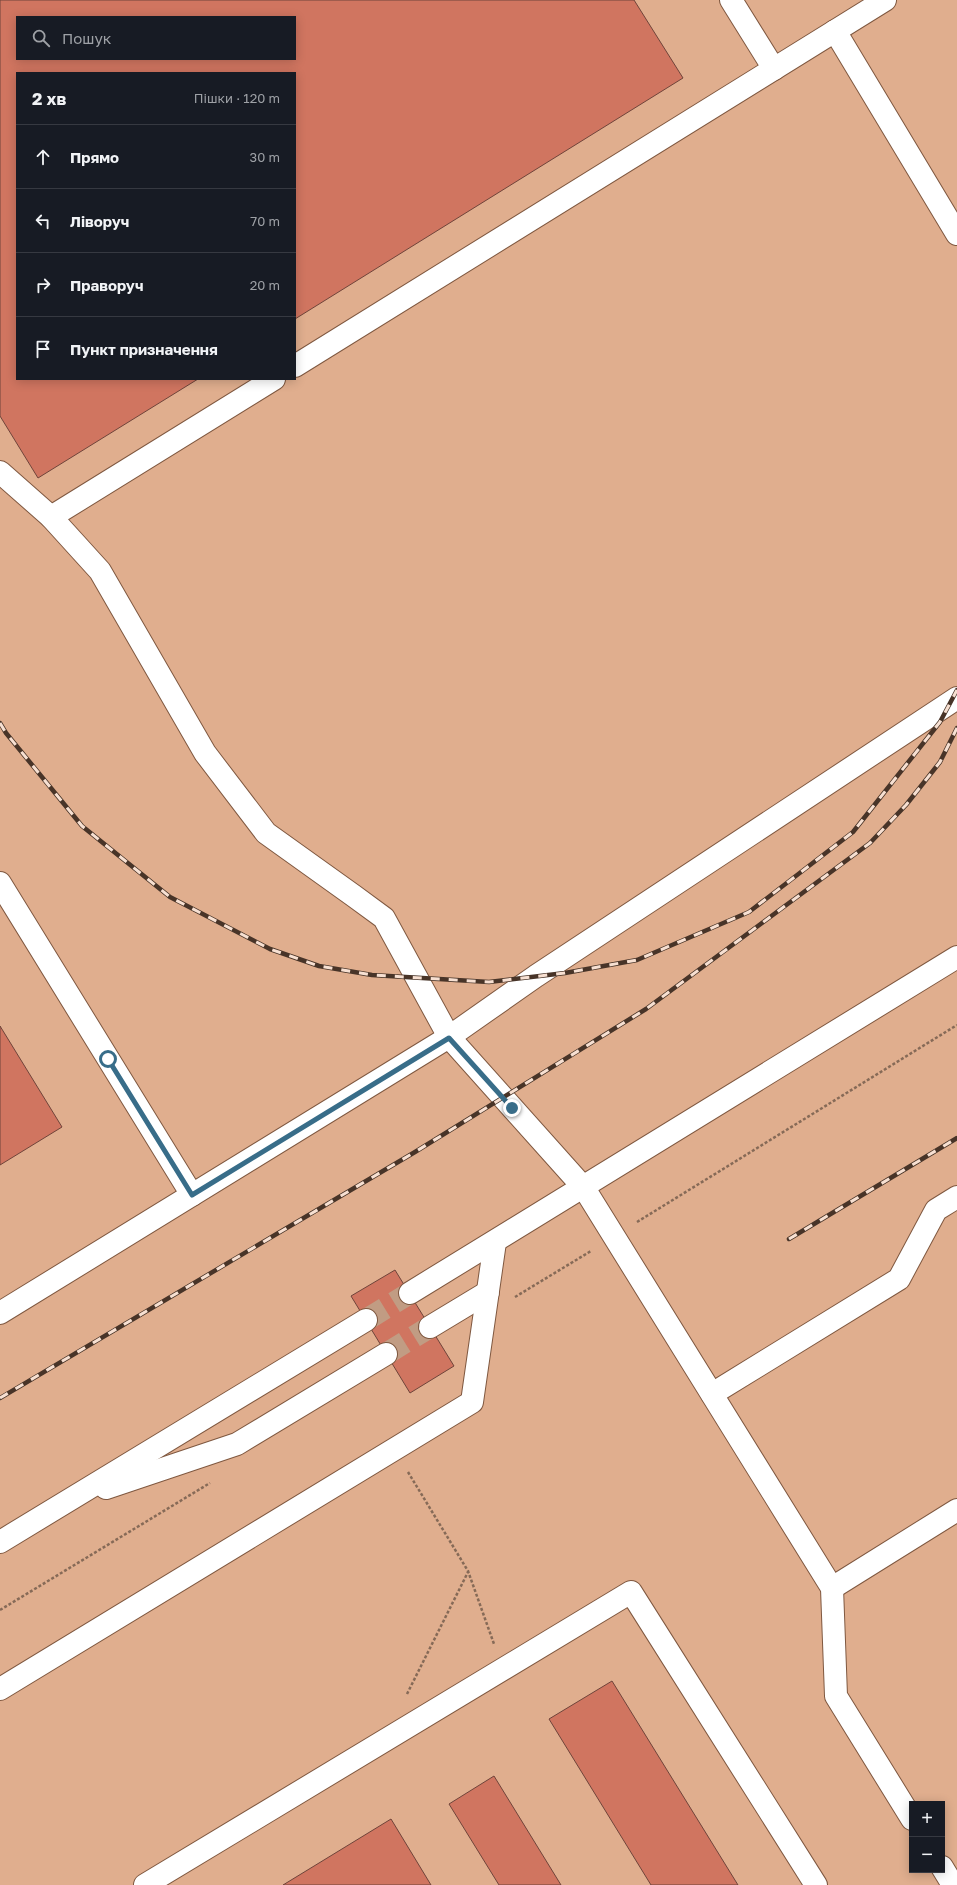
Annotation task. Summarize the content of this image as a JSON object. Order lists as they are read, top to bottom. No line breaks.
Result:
{"page":{"search":"Пошук","heading":["2 хв","Пішки · 120 m"],"list":[["Прямо","30 m"],["Ліворуч","70 m"],["Праворуч","20 m"],"Пункт призначення"],"map_buttons":["+","−"]}}
